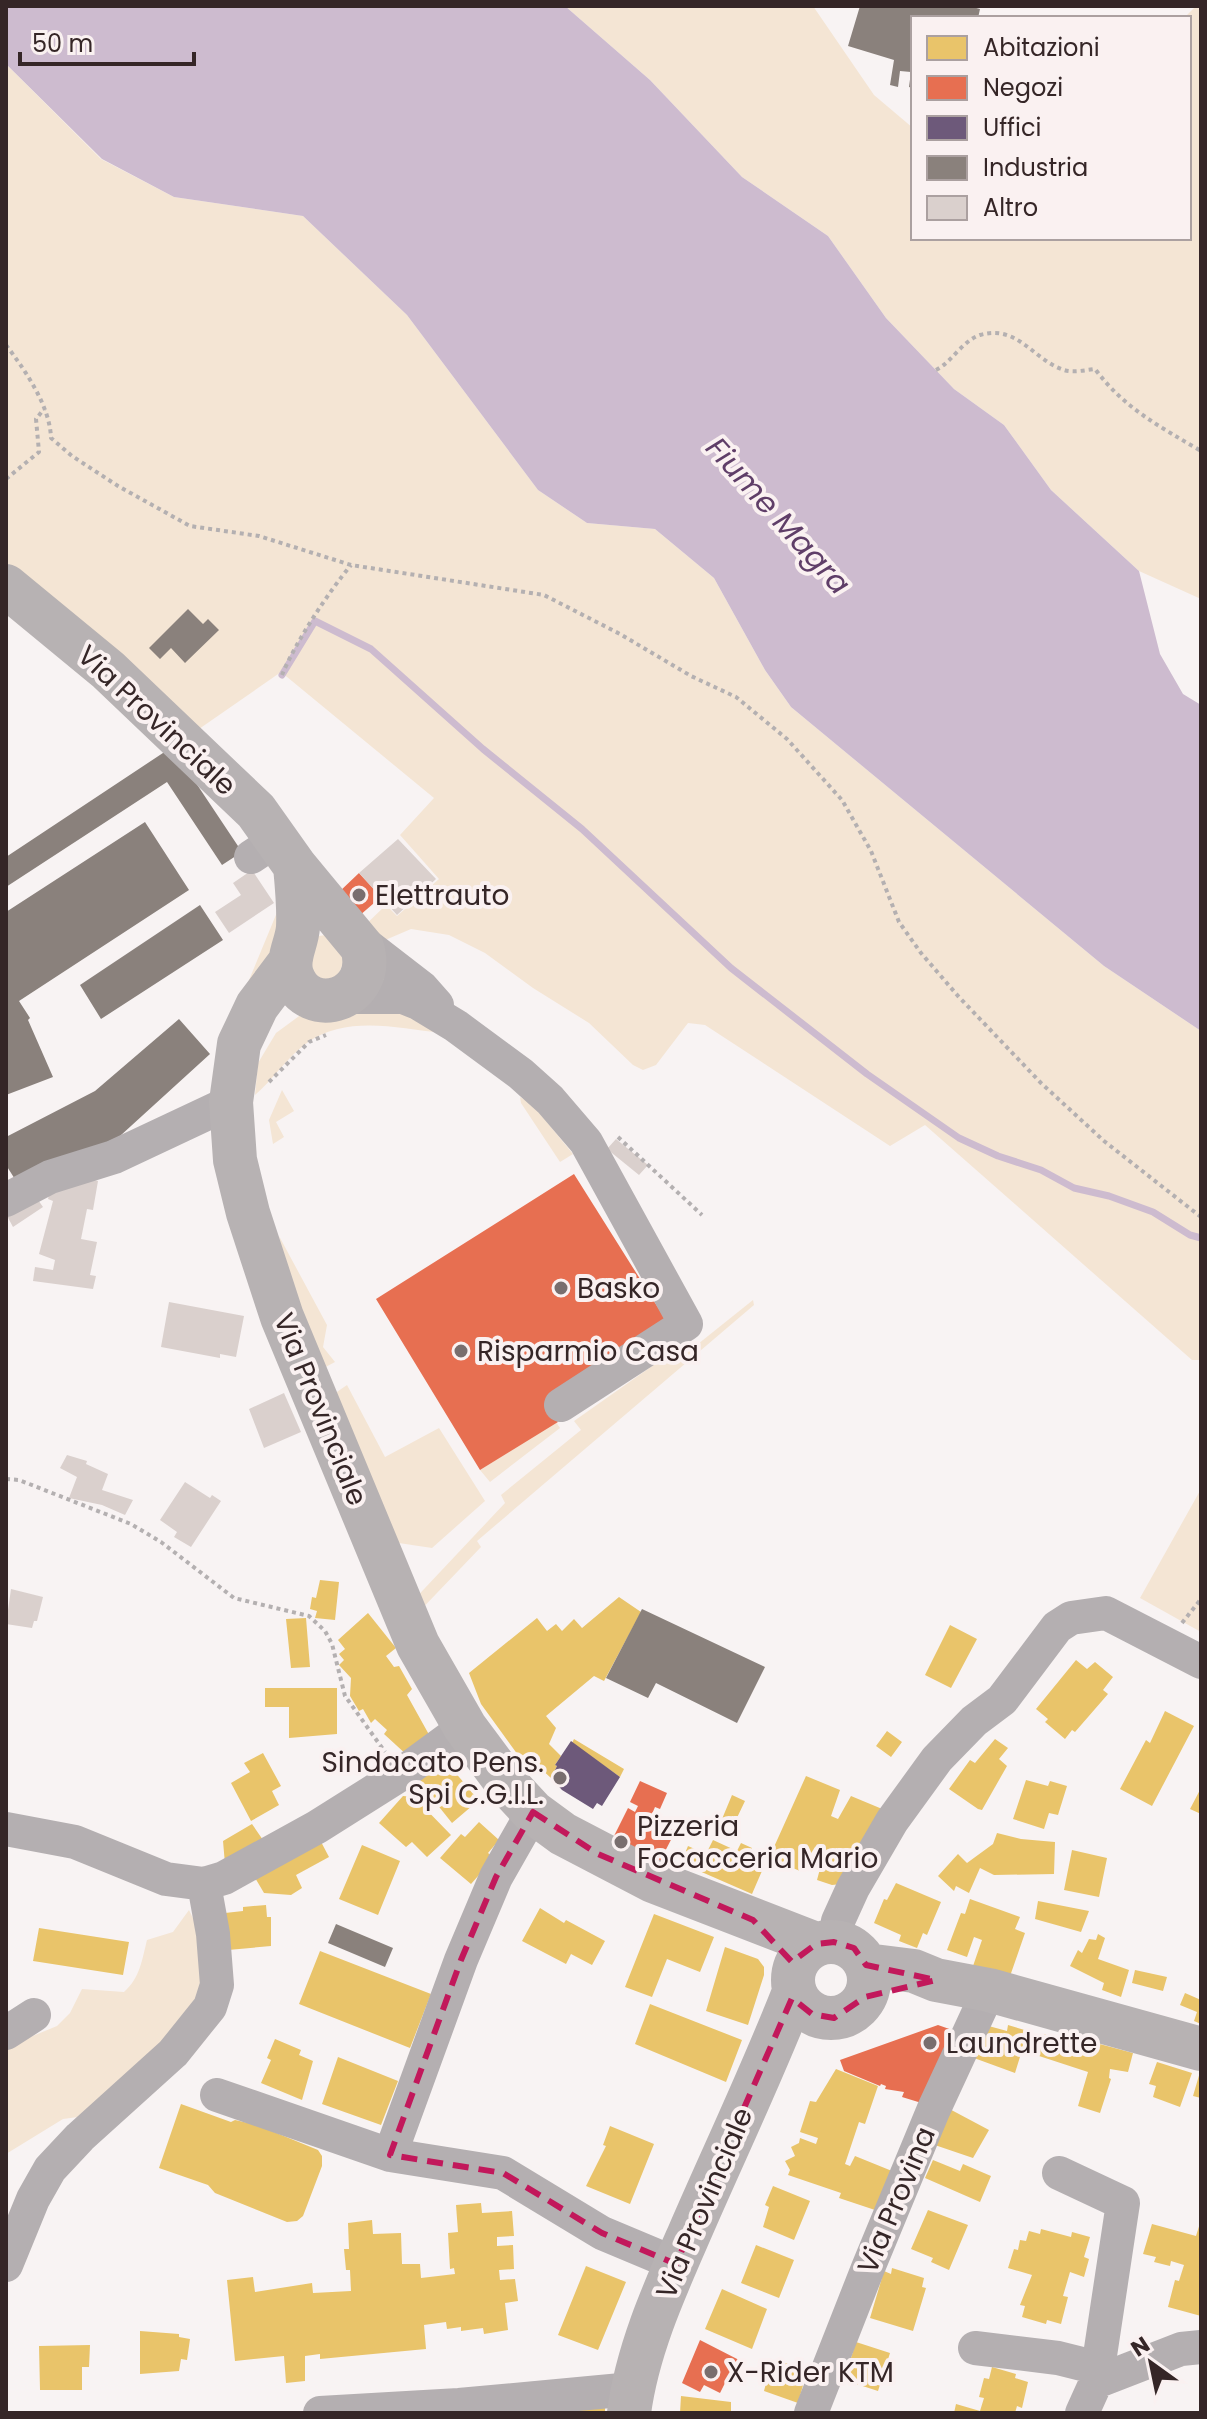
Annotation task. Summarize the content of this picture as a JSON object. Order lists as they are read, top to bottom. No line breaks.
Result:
{"streets":{"main road":["Via Provinciale"],"street":["Via Provina"]},"water":["Fiume Magra"],"places":["Elettrauto","Basko","Risparmio Casa","Sindacato Pens. Spi C.G.I.L.","Pizzeria Focacceria Mario","Laundrette","X-Rider KTM"],"legend":["Abitazioni","Negozi","Uffici","Industria","Altro"],"scale_bar":"50 m","north":"top left"}
